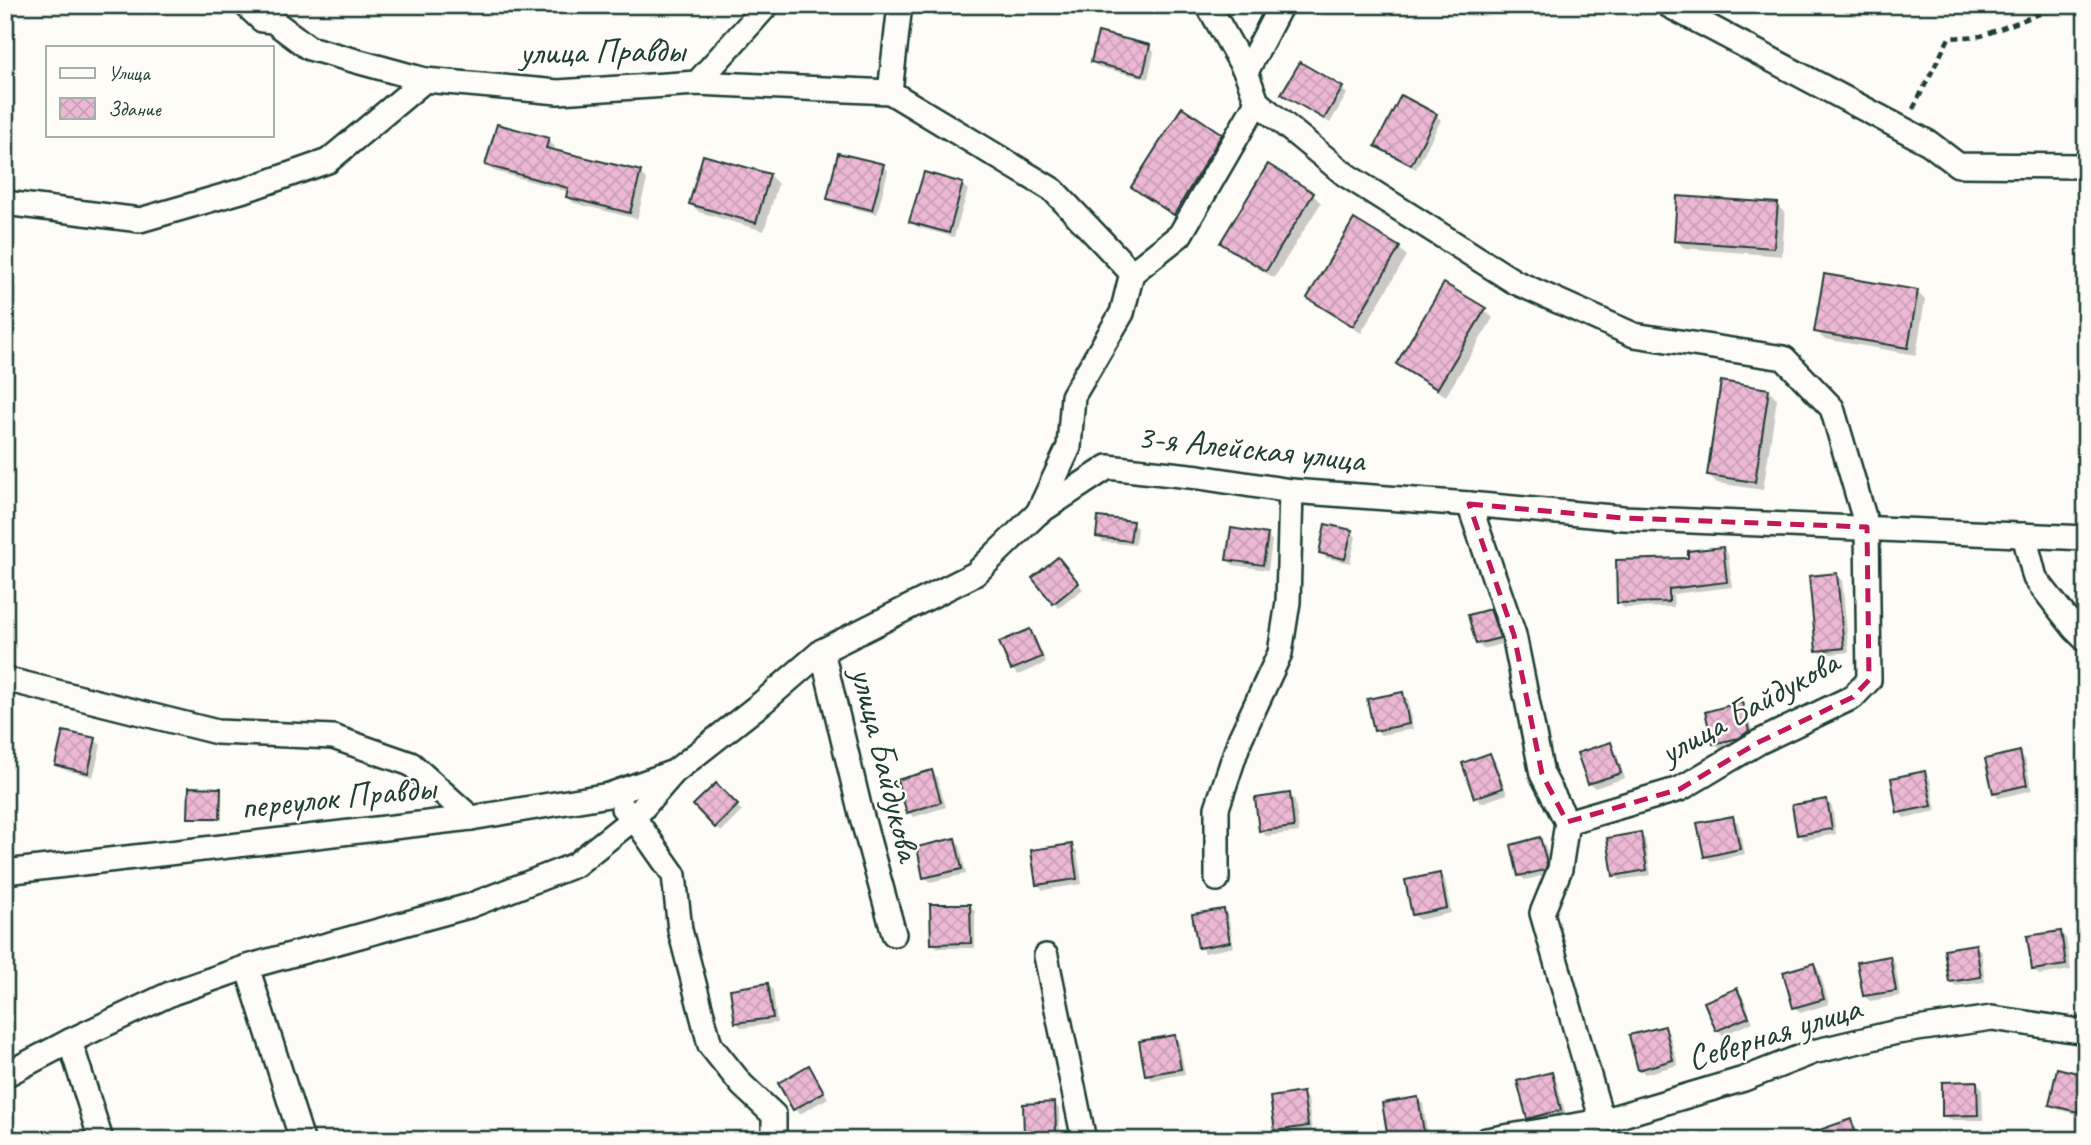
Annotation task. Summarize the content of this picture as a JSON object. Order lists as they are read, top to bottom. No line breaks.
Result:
{"streets":{"street":["улица Правды","3-я Алейская улица","улица Байдукова","переулок Правды","Северная улица"]},"crossings":[["3-я Алейская улица","улица Байдукова"],["улица Байдукова","переулок Правды"]],"legend":["Улица","Здание"]}
